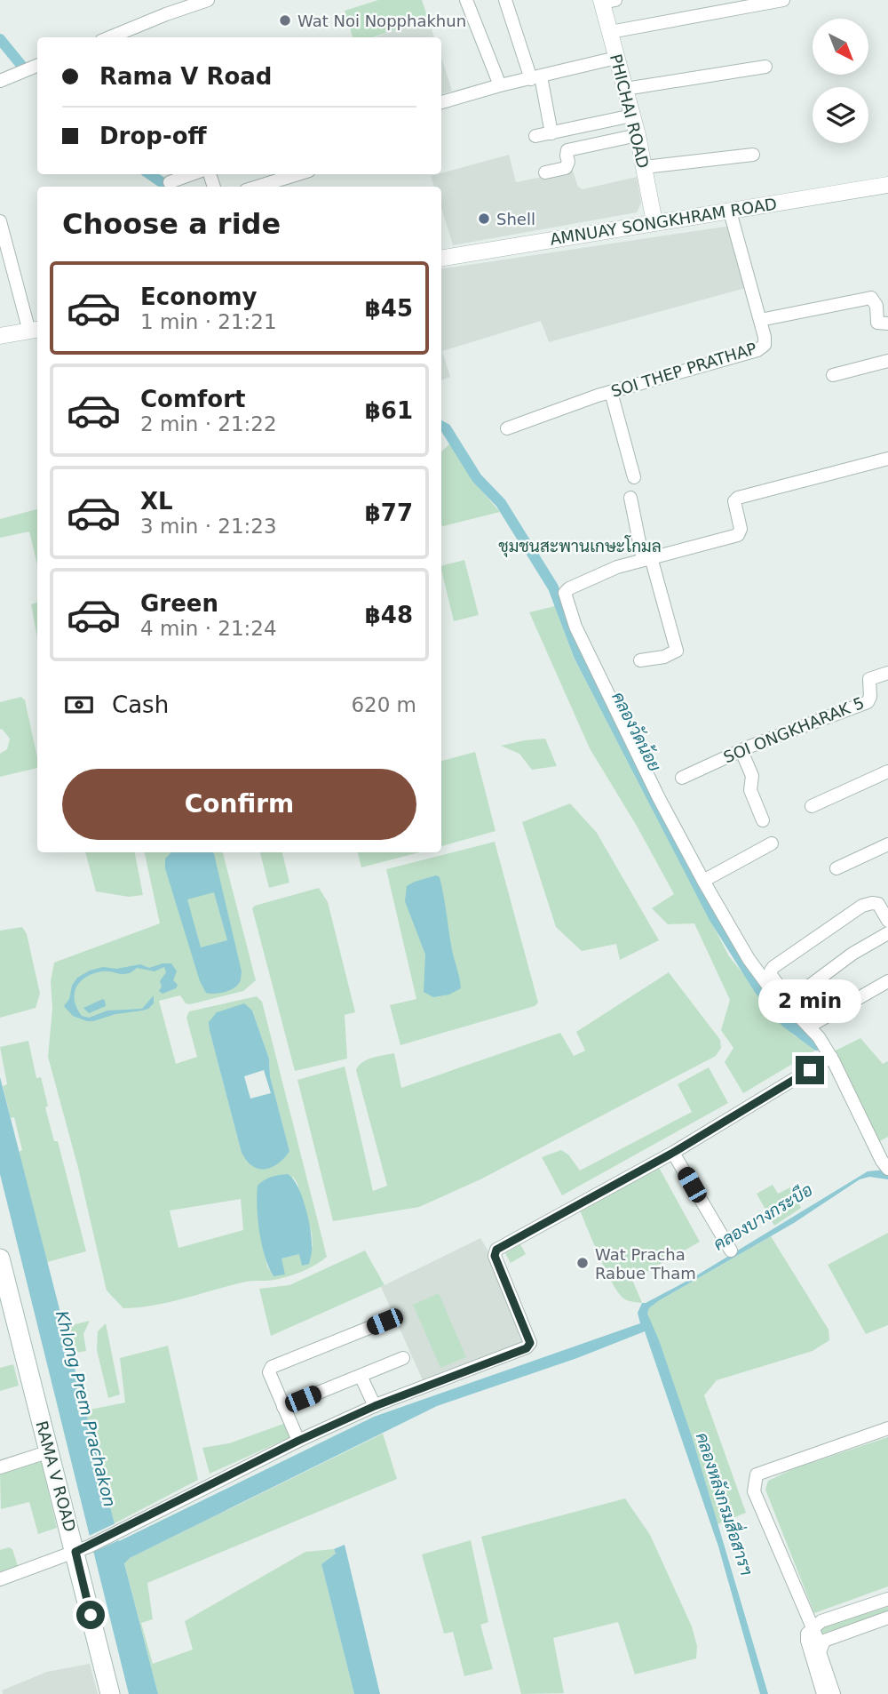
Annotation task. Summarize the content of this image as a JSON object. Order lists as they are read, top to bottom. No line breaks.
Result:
{"streets":{"main road":["RAMA V ROAD"],"street":["PHICHAI ROAD","AMNUAY SONGKHRAM ROAD","SOI THEP PRATHAP","SOI ONGKHARAK 5"]},"crossings":[["PHICHAI ROAD","AMNUAY SONGKHRAM ROAD"],["AMNUAY SONGKHRAM ROAD","SOI THEP PRATHAP"]],"districts":["ชุมชนสะพานเกษะโกมล"],"water":["คลองวัดน้อย","คลองบางกระบือ","Khlong Prem Prachakon","คลองหลังกรมสื่อสารฯ"],"places":["Wat Noi Nopphakhun","Shell","Wat Pracha Rabue Tham"],"north":"bottom right","page":{"banner":["Rama V Road","Drop-off"],"heading":"Choose a ride","list":[{"name":"Economy","note":"1 min · 21:21","value":"฿45"},{"name":"Comfort","note":"2 min · 21:22","value":"฿61"},{"name":"XL","note":"3 min · 21:23","value":"฿77"},{"name":"Green","note":"4 min · 21:24","value":"฿48"}],"pay":["Cash","620 m"],"buttons":"Confirm","bubble":"2 min"}}
